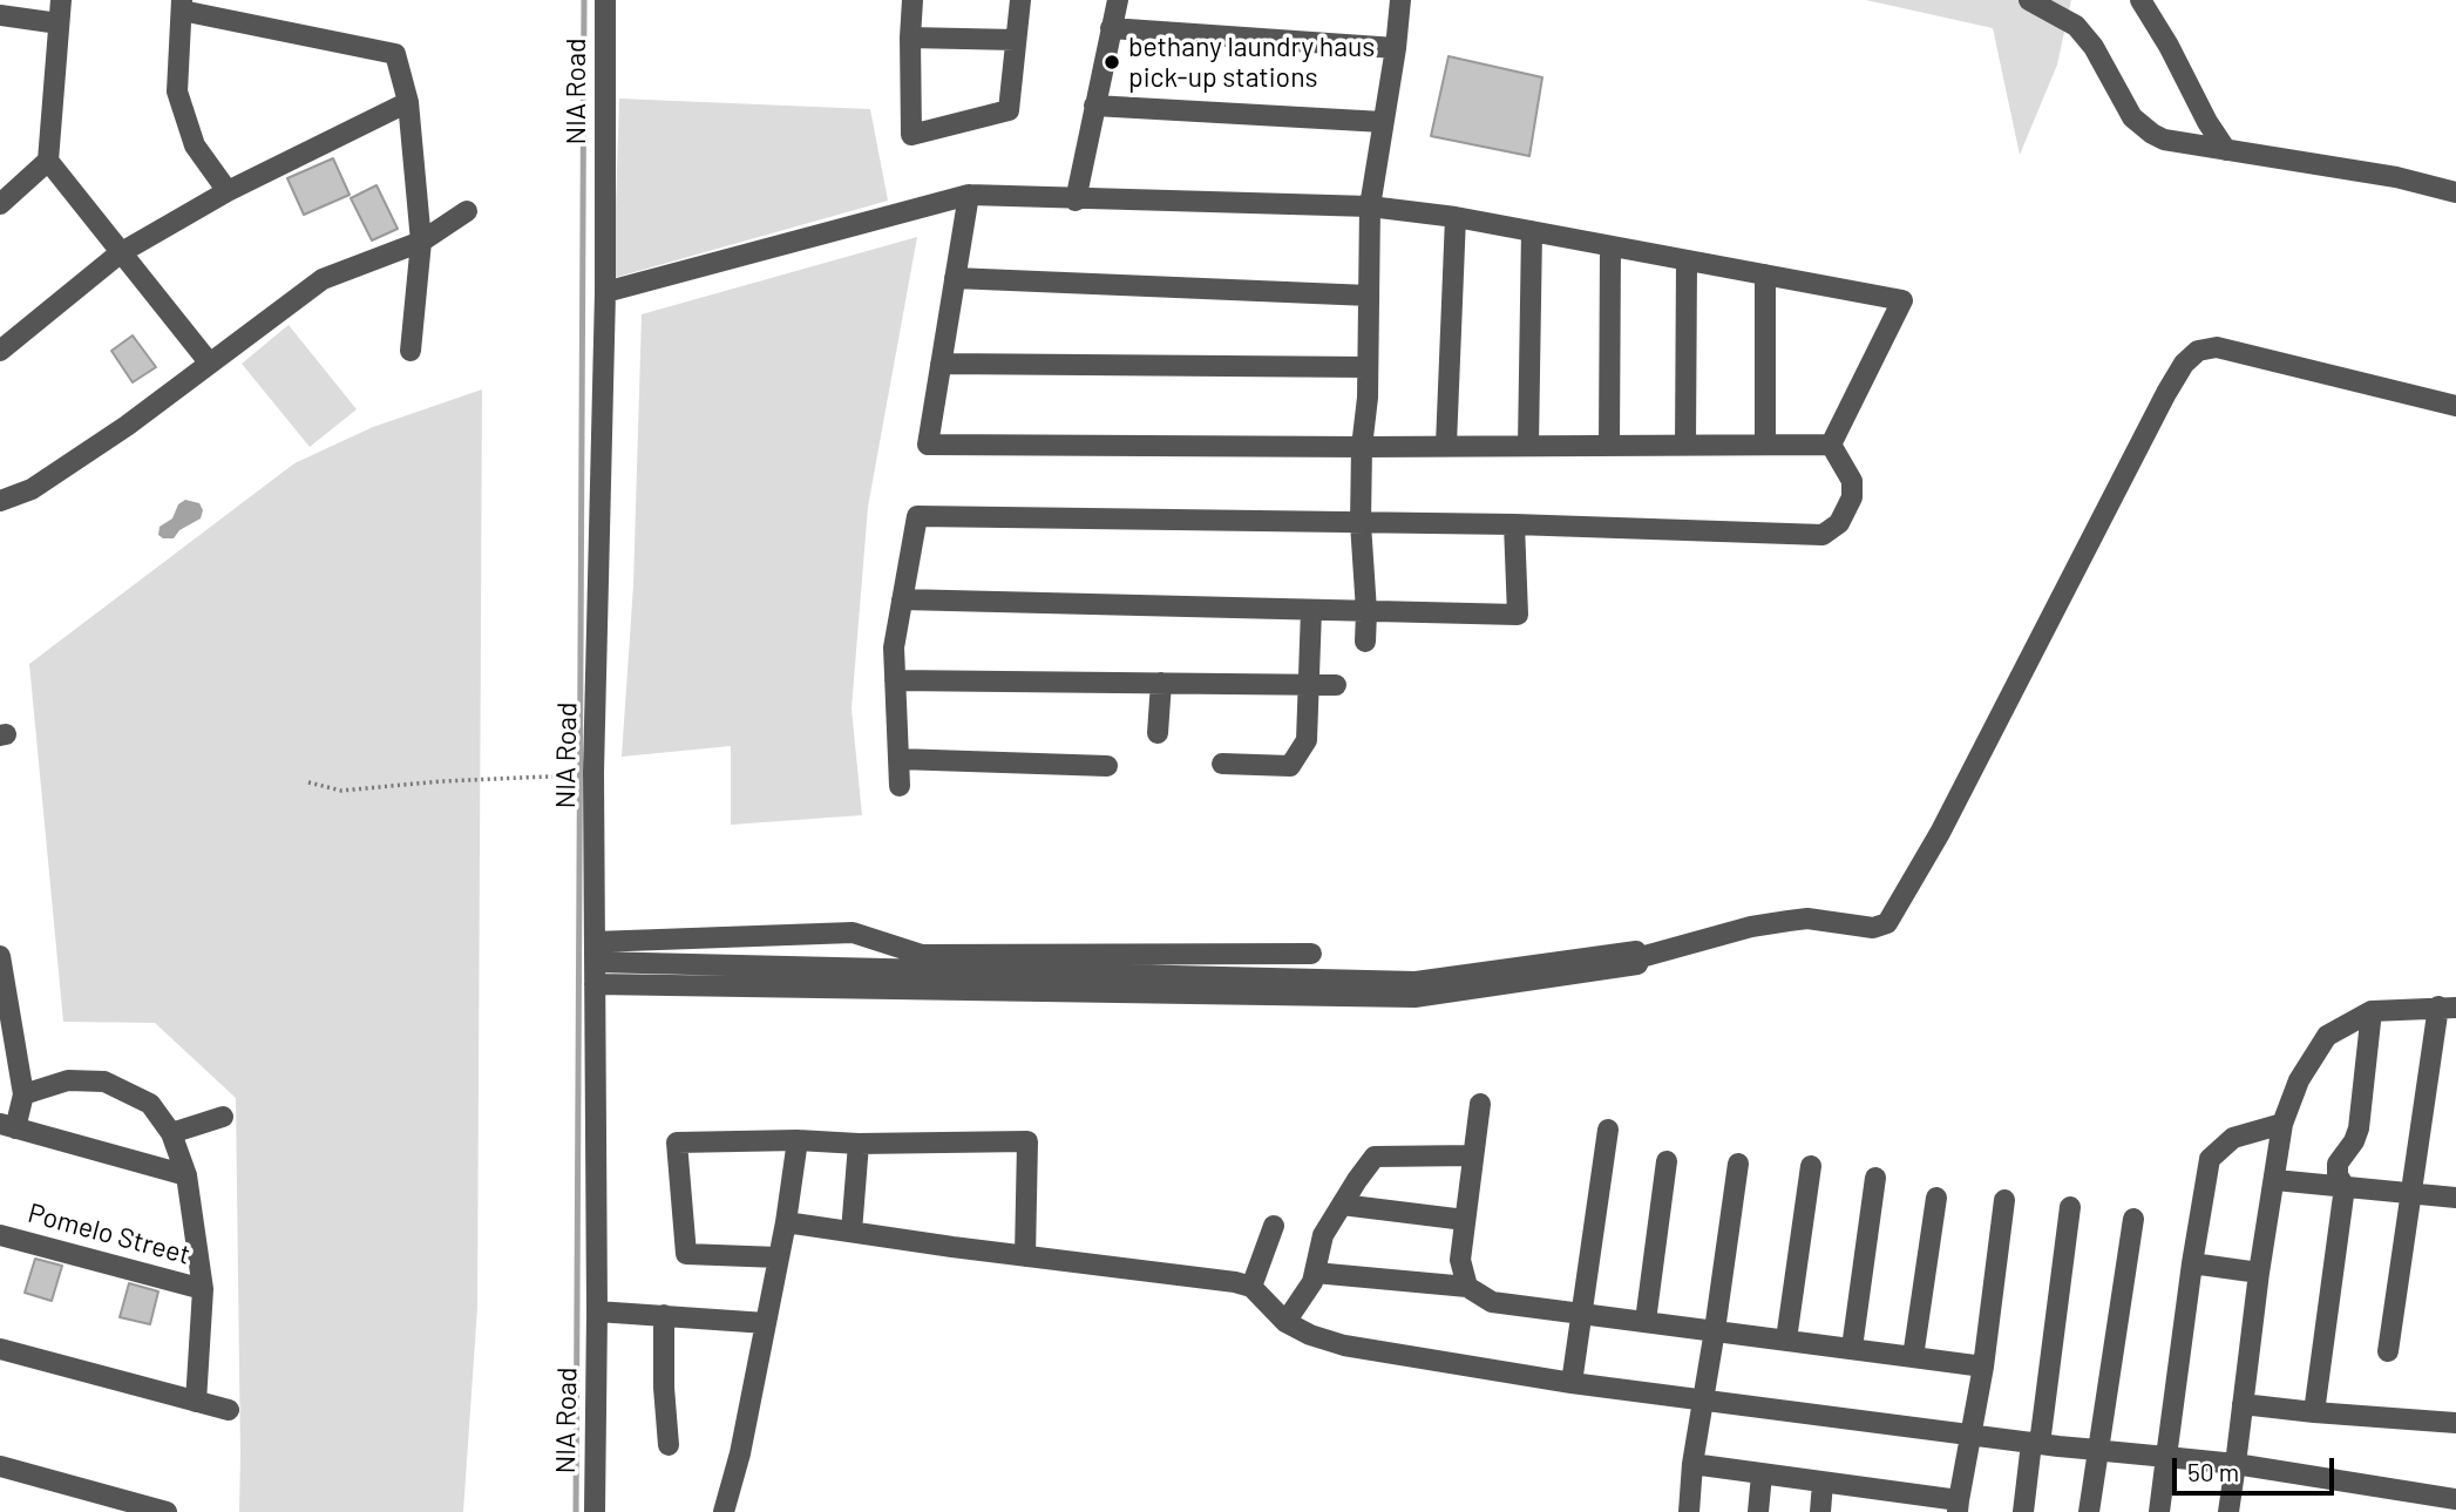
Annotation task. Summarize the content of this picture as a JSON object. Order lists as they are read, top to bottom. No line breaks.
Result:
{"streets":{"street":["NIA Road","Pomelo Street"]},"places":["bethany laundry haus pick-up stations"],"scale_bar":"50 m"}
